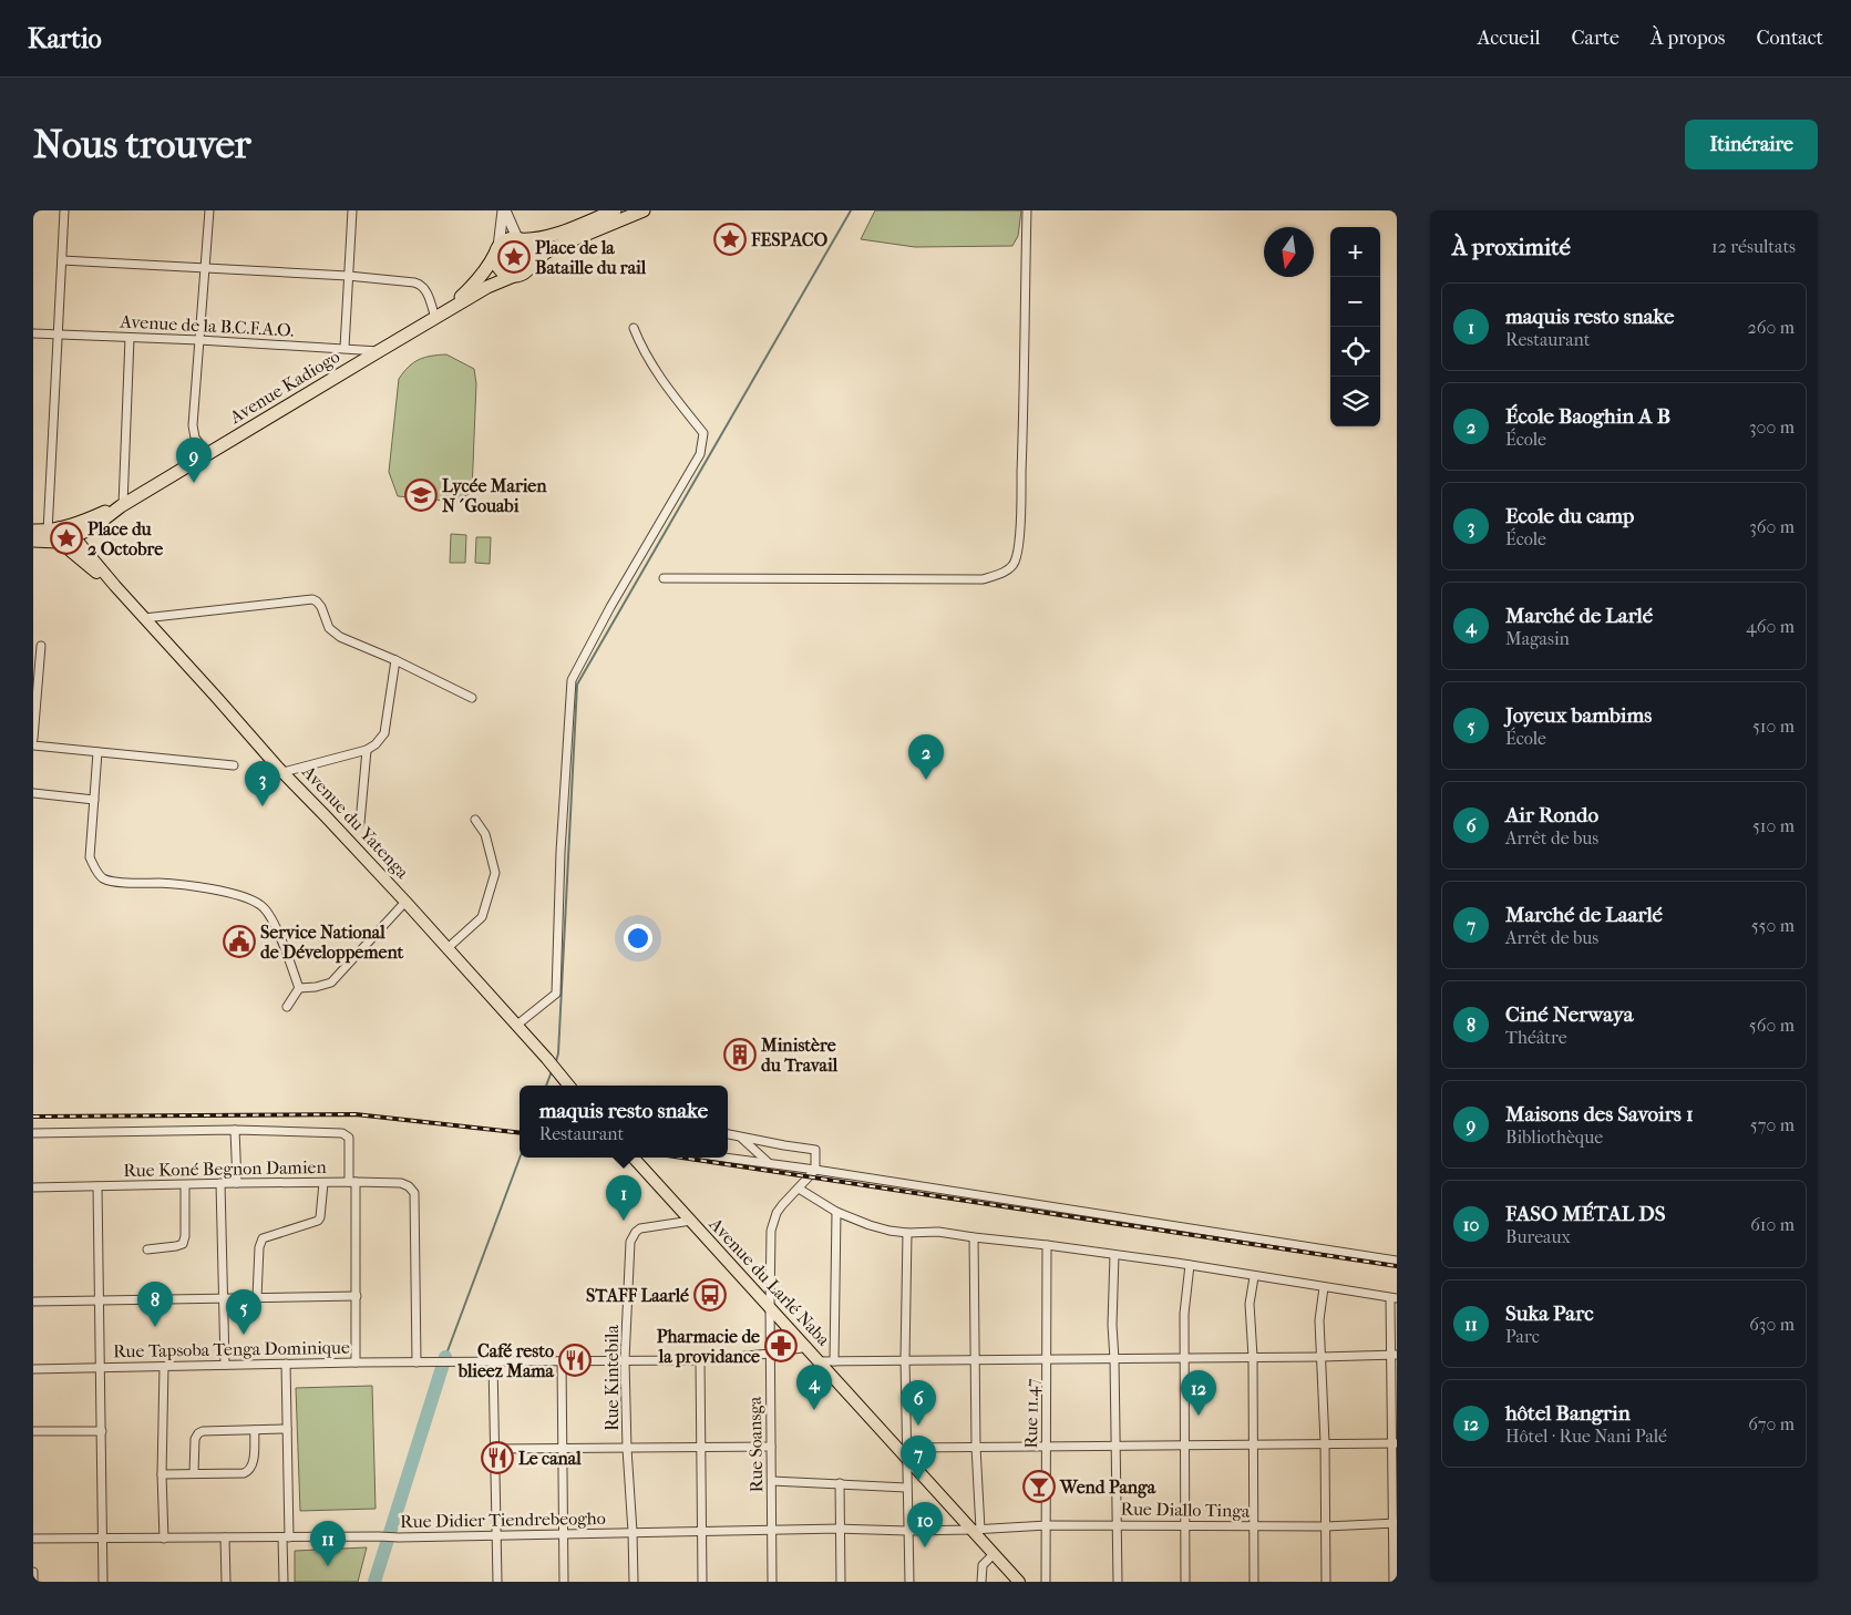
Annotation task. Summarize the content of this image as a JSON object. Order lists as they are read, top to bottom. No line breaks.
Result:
{"streets":{"highway":["Avenue Kadiogo"],"main road":["Avenue du Yatenga","Avenue du Larlé Naba"],"street":["Avenue de la B.C.F.A.O.","Rue Koné Begnon Damien","Rue Tapsoba Tenga Dominique","Rue Kintebila","Rue 11.47","Rue Soansga","Rue Diallo Tinga","Rue Didier Tiendrebeogho"]},"crossings":[["Avenue de la B.C.F.A.O.","Avenue Kadiogo"],["Avenue Kadiogo","Avenue du Yatenga"],["Rue Koné Begnon Damien","Rue Tapsoba Tenga Dominique"],["Avenue du Larlé Naba","Rue Tapsoba Tenga Dominique"],["Avenue du Larlé Naba","Rue Kintebila"],["Avenue du Larlé Naba","Rue Soansga"],["Avenue du Larlé Naba","Rue Diallo Tinga"],["Avenue du Larlé Naba","Rue Didier Tiendrebeogho"],["Rue Tapsoba Tenga Dominique","Rue Kintebila"],["Rue Tapsoba Tenga Dominique","Rue Soansga"],["Rue Kintebila","Rue Didier Tiendrebeogho"],["Rue 11.47","Rue Diallo Tinga"],["Rue Soansga","Rue Didier Tiendrebeogho"],["Rue Diallo Tinga","Rue Didier Tiendrebeogho"]],"places":{"place":["FESPACO","Place de la Bataille du rail","Place du 2 Octobre"],"school or university":["Lycée Marien N´Gouabi"],"public building":["Service National de Développement"],"building":["Ministère du Travail"],"bus stop":["STAFF Laarlé"],"pharmacy":["Pharmacie de la providance"],"restaurant":["Café resto blieez Mama","Le canal"],"bar":["Wend Panga"]},"north":"bottom","page":{"header":"Kartio","nav":["Accueil","Carte","À propos","Contact"],"buttons":"Itinéraire","title":"Nous trouver","heading":["À proximité","12 résultats"],"map_buttons":["+","−"],"list":[{"mark":"1","name":"maquis resto snake","note":"Restaurant","value":"260 m"},{"mark":"2","name":"École Baoghin A B","note":"École","value":"300 m"},{"mark":"3","name":"Ecole du camp","note":"École","value":"360 m"},{"mark":"4","name":"Marché de Larlé","note":"Magasin","value":"460 m"},{"mark":"5","name":"Joyeux bambims","note":"École","value":"510 m"},{"mark":"6","name":"Air Rondo","note":"Arrêt de bus","value":"510 m"},{"mark":"7","name":"Marché de Laarlé","note":"Arrêt de bus","value":"550 m"},{"mark":"8","name":"Ciné Nerwaya","note":"Théâtre","value":"560 m"},{"mark":"9","name":"Maisons des Savoirs 1","note":"Bibliothèque","value":"570 m"},{"mark":"10","name":"FASO MÉTAL DS","note":"Bureaux","value":"610 m"},{"mark":"11","name":"Suka Parc","note":"Parc","value":"630 m"},{"mark":"12","name":"hôtel Bangrin","note":"Hôtel · Rue Nani Palé","value":"670 m"}],"pins":["9","2","3","1","8","5","4","12","6","7","10","11"],"popup":["maquis resto snake","Restaurant"]}}
